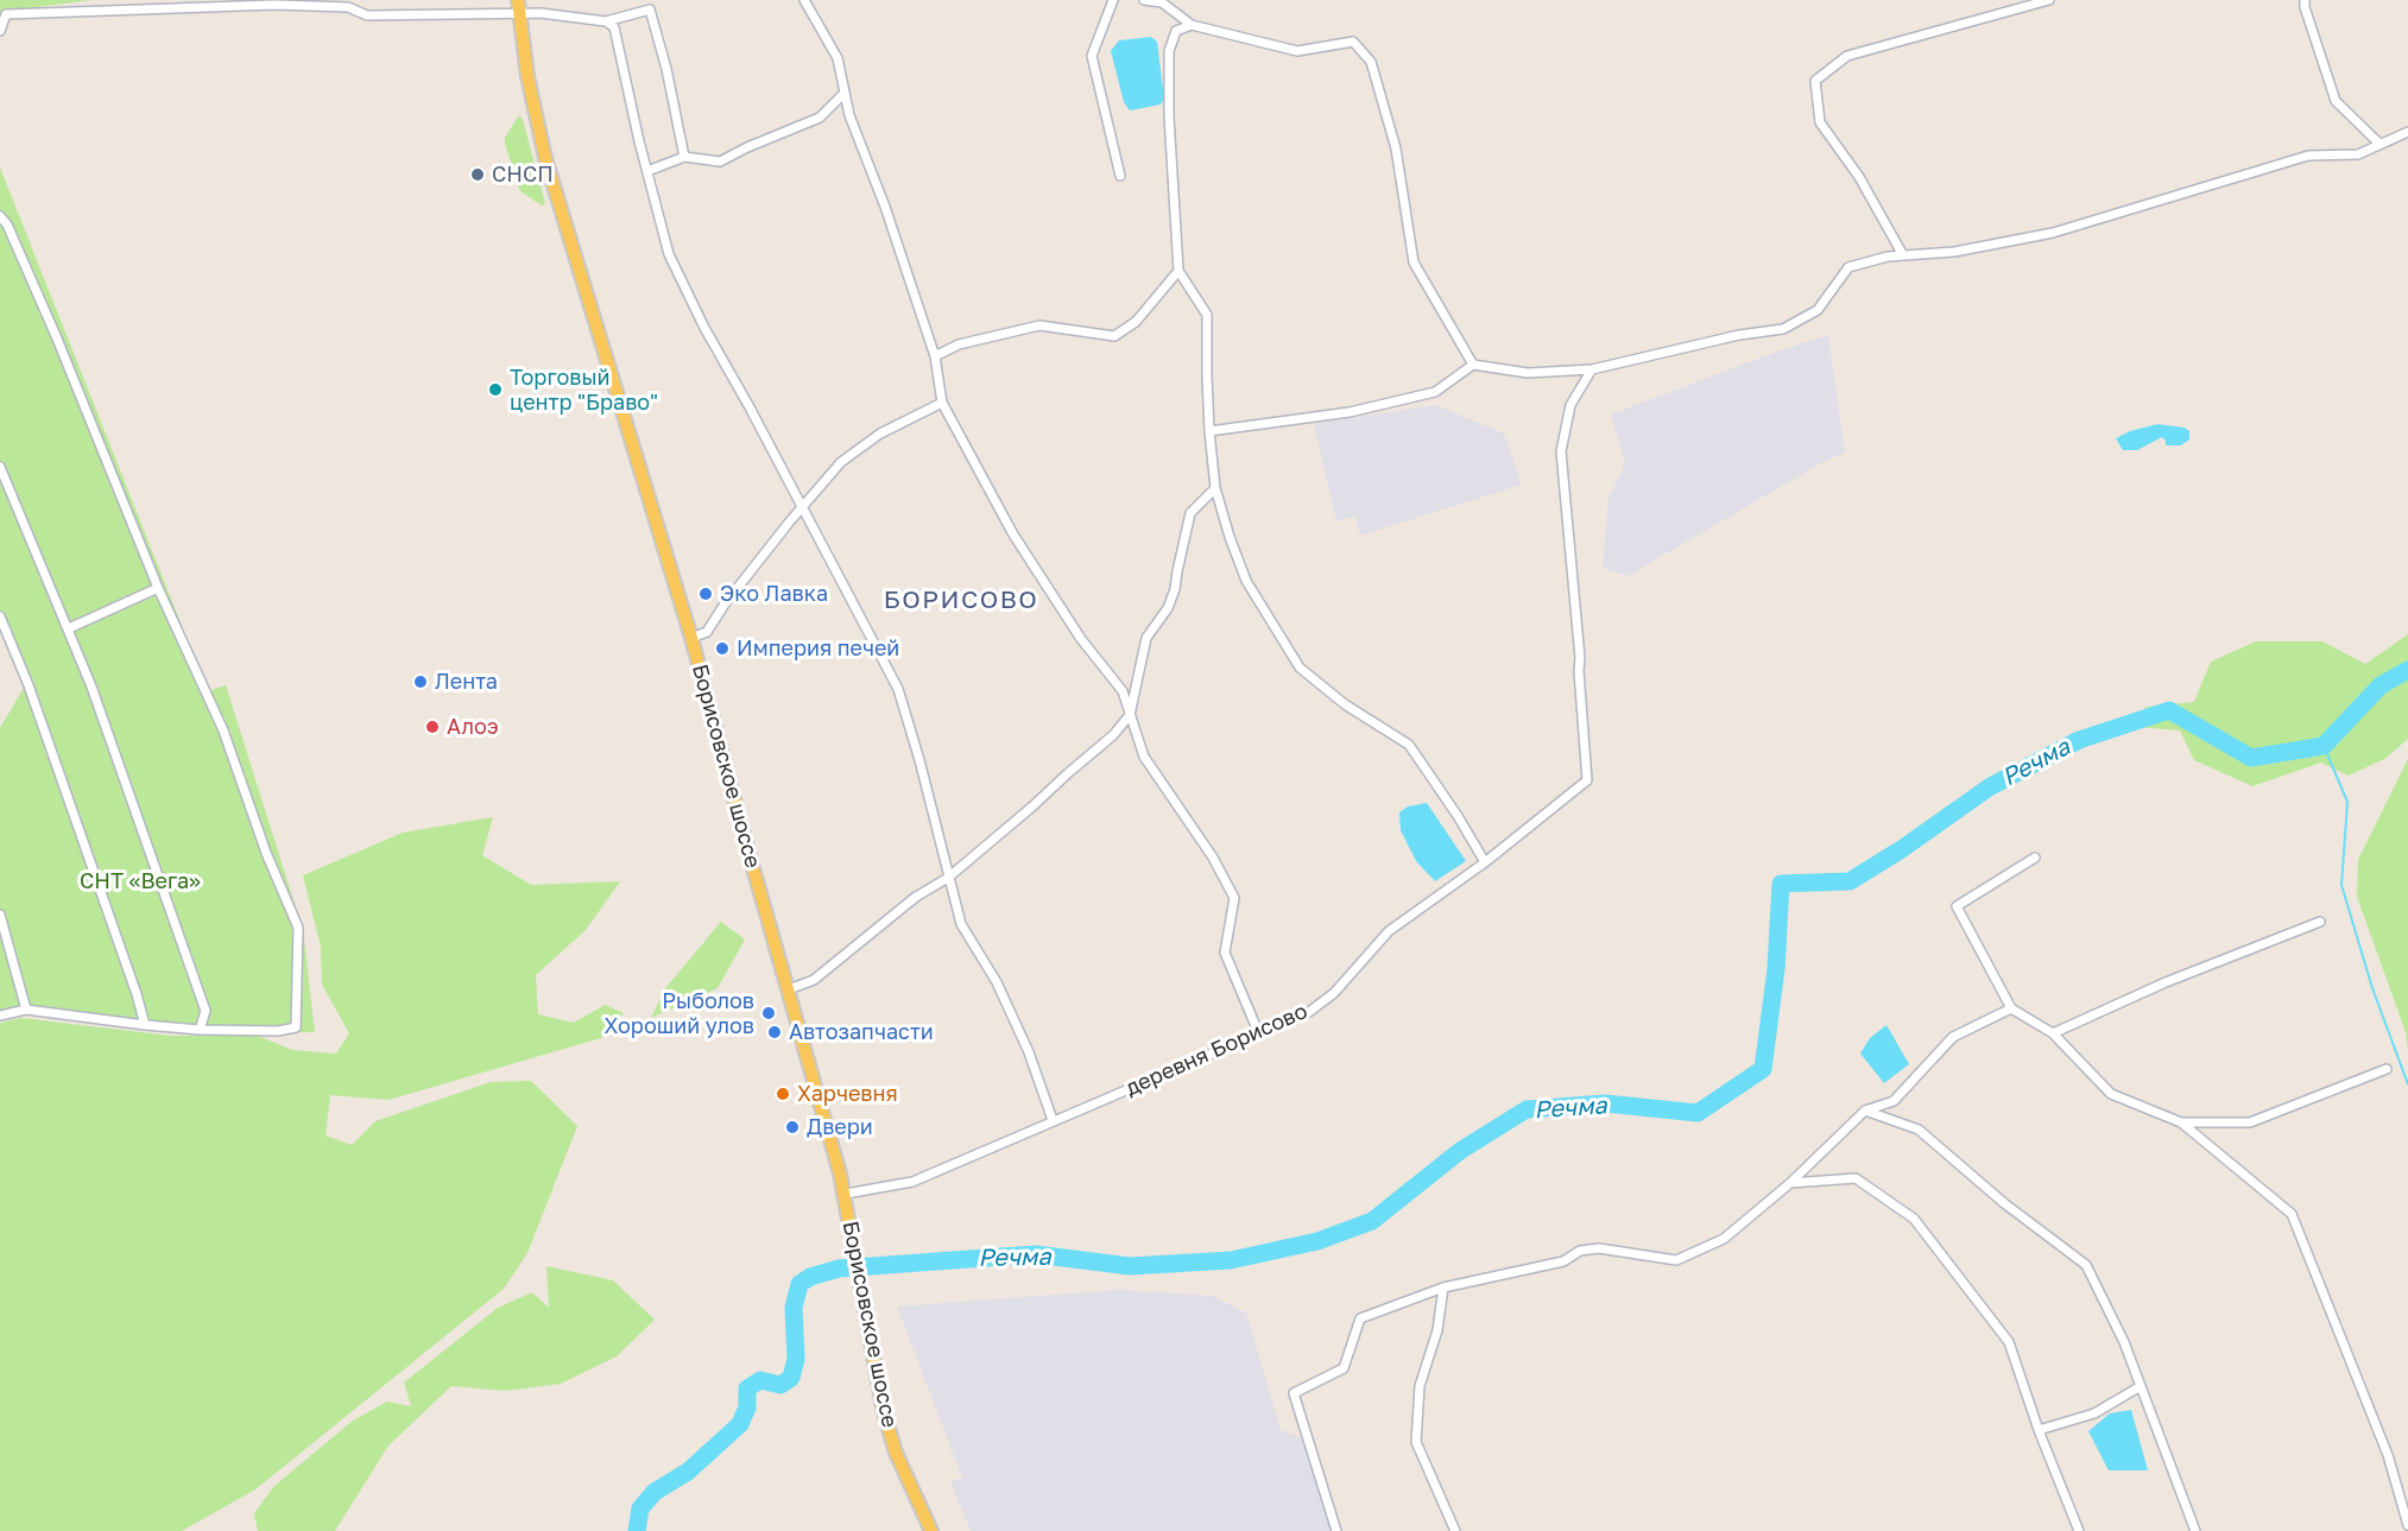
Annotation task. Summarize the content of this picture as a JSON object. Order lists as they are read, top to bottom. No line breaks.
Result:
{"streets":{"main road":["Борисовское шоссе"],"street":["деревня Борисово"]},"crossings":[["Борисовское шоссе","деревня Борисово"]],"districts":["БОРИСОВО"],"water":["Речма"],"parks":["СНТ «Вега»"],"places":["СНСП","Торговый центр \"Браво\"","Эко Лавка","Империя печей","Лента","Алоэ","Рыболов Хороший улов","Автозапчасти","Харчевня","Двери"]}
